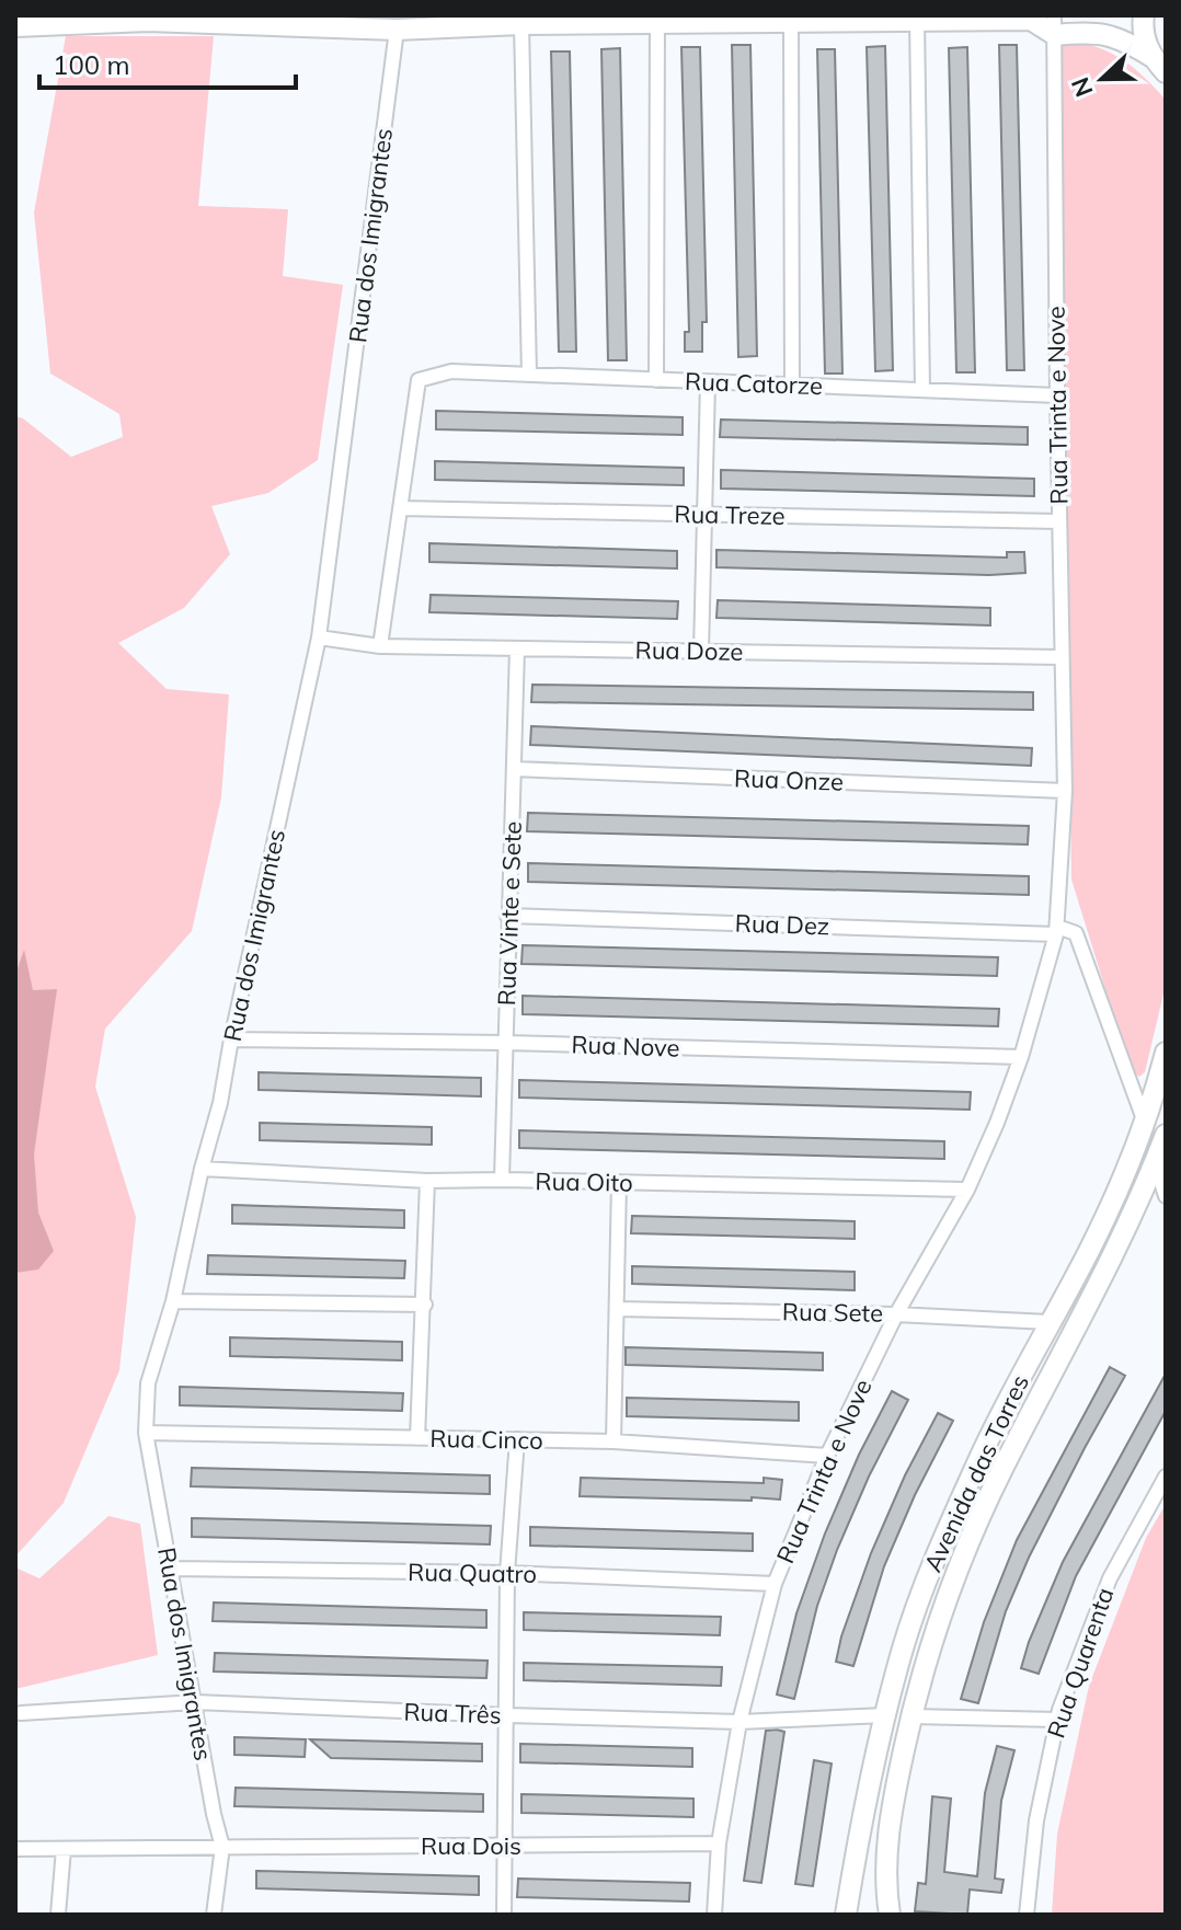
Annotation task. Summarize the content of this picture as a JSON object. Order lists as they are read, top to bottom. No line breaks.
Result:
{"streets":{"main road":["Avenida das Torres"],"street":["Rua dos Imigrantes","Rua Catorze","Rua Trinta e Nove","Rua Treze","Rua Doze","Rua Onze","Rua Vinte e Sete","Rua Dez","Rua Nove","Rua Oito","Rua Sete","Rua Cinco","Rua Quatro","Rua Quarenta","Rua Três","Rua Dois"]},"crossings":[["Rua dos Imigrantes","Rua Doze"],["Rua dos Imigrantes","Rua Nove"],["Rua dos Imigrantes","Rua Oito"],["Rua dos Imigrantes","Rua Cinco"],["Rua dos Imigrantes","Rua Quatro"],["Rua dos Imigrantes","Rua Três"],["Rua dos Imigrantes","Rua Dois"],["Rua Catorze","Rua Trinta e Nove"],["Rua Catorze","Rua Treze"],["Rua Trinta e Nove","Rua Treze"],["Rua Trinta e Nove","Rua Doze"],["Rua Trinta e Nove","Rua Onze"],["Rua Trinta e Nove","Rua Dez"],["Rua Trinta e Nove","Rua Nove"],["Rua Trinta e Nove","Rua Oito"],["Rua Trinta e Nove","Rua Sete"],["Rua Trinta e Nove","Rua Cinco"],["Rua Trinta e Nove","Rua Quatro"],["Rua Trinta e Nove","Rua Três"],["Rua Trinta e Nove","Rua Dois"],["Rua Doze","Rua Vinte e Sete"],["Rua Onze","Rua Vinte e Sete"],["Rua Vinte e Sete","Rua Dez"],["Rua Vinte e Sete","Rua Nove"],["Rua Vinte e Sete","Rua Oito"],["Rua Sete","Avenida das Torres"],["Avenida das Torres","Rua Três"]],"scale_bar":"100 m","north":"left"}
